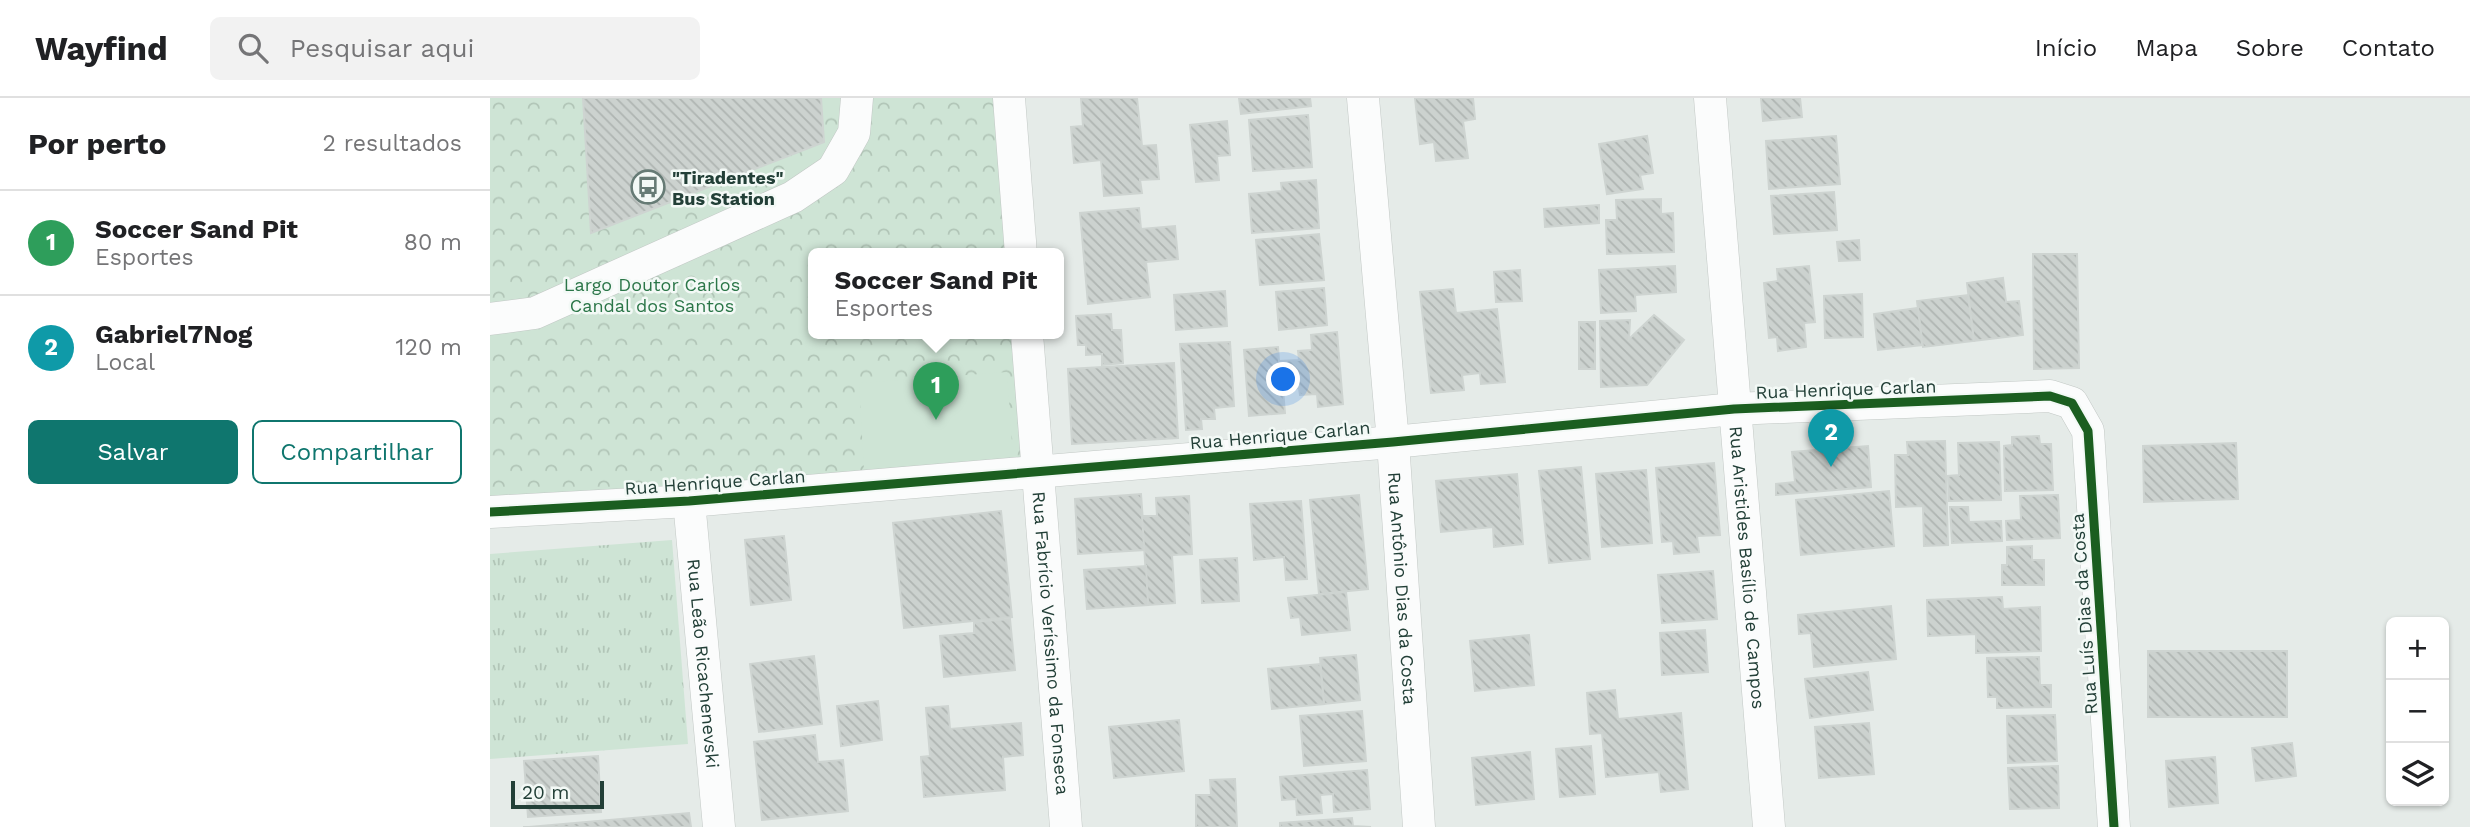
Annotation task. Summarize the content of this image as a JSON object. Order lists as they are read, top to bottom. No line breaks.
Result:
{"streets":{"street":["Rua Henrique Carlan","Rua Aristides Basílio de Campos","Rua Antônio Dias da Costa","Rua Luís Dias da Costa","Rua Fabrício Veríssimo da Fonseca","Rua Leão Ricachenevski"]},"crossings":[["Rua Henrique Carlan","Rua Aristides Basílio de Campos"],["Rua Henrique Carlan","Rua Antônio Dias da Costa"],["Rua Henrique Carlan","Rua Luís Dias da Costa"],["Rua Henrique Carlan","Rua Fabrício Veríssimo da Fonseca"],["Rua Henrique Carlan","Rua Leão Ricachenevski"]],"parks":["Largo Doutor Carlos Candal dos Santos"],"places":{"bus stop":["\"Tiradentes\" Bus Station"]},"scale_bar":"20 m","page":{"header":"Wayfind","search":"Pesquisar aqui","nav":["Início","Mapa","Sobre","Contato"],"heading":["Por perto","2 resultados"],"list":[{"mark":"1","name":"Soccer Sand Pit","note":"Esportes","value":"80 m"},{"mark":"2","name":"Gabriel7Nog","note":"Local","value":"120 m"}],"popup":["Soccer Sand Pit","Esportes"],"pins":["1","2"],"buttons":["Salvar","Compartilhar"],"map_buttons":["+","−"],"scale":"20 m"}}
